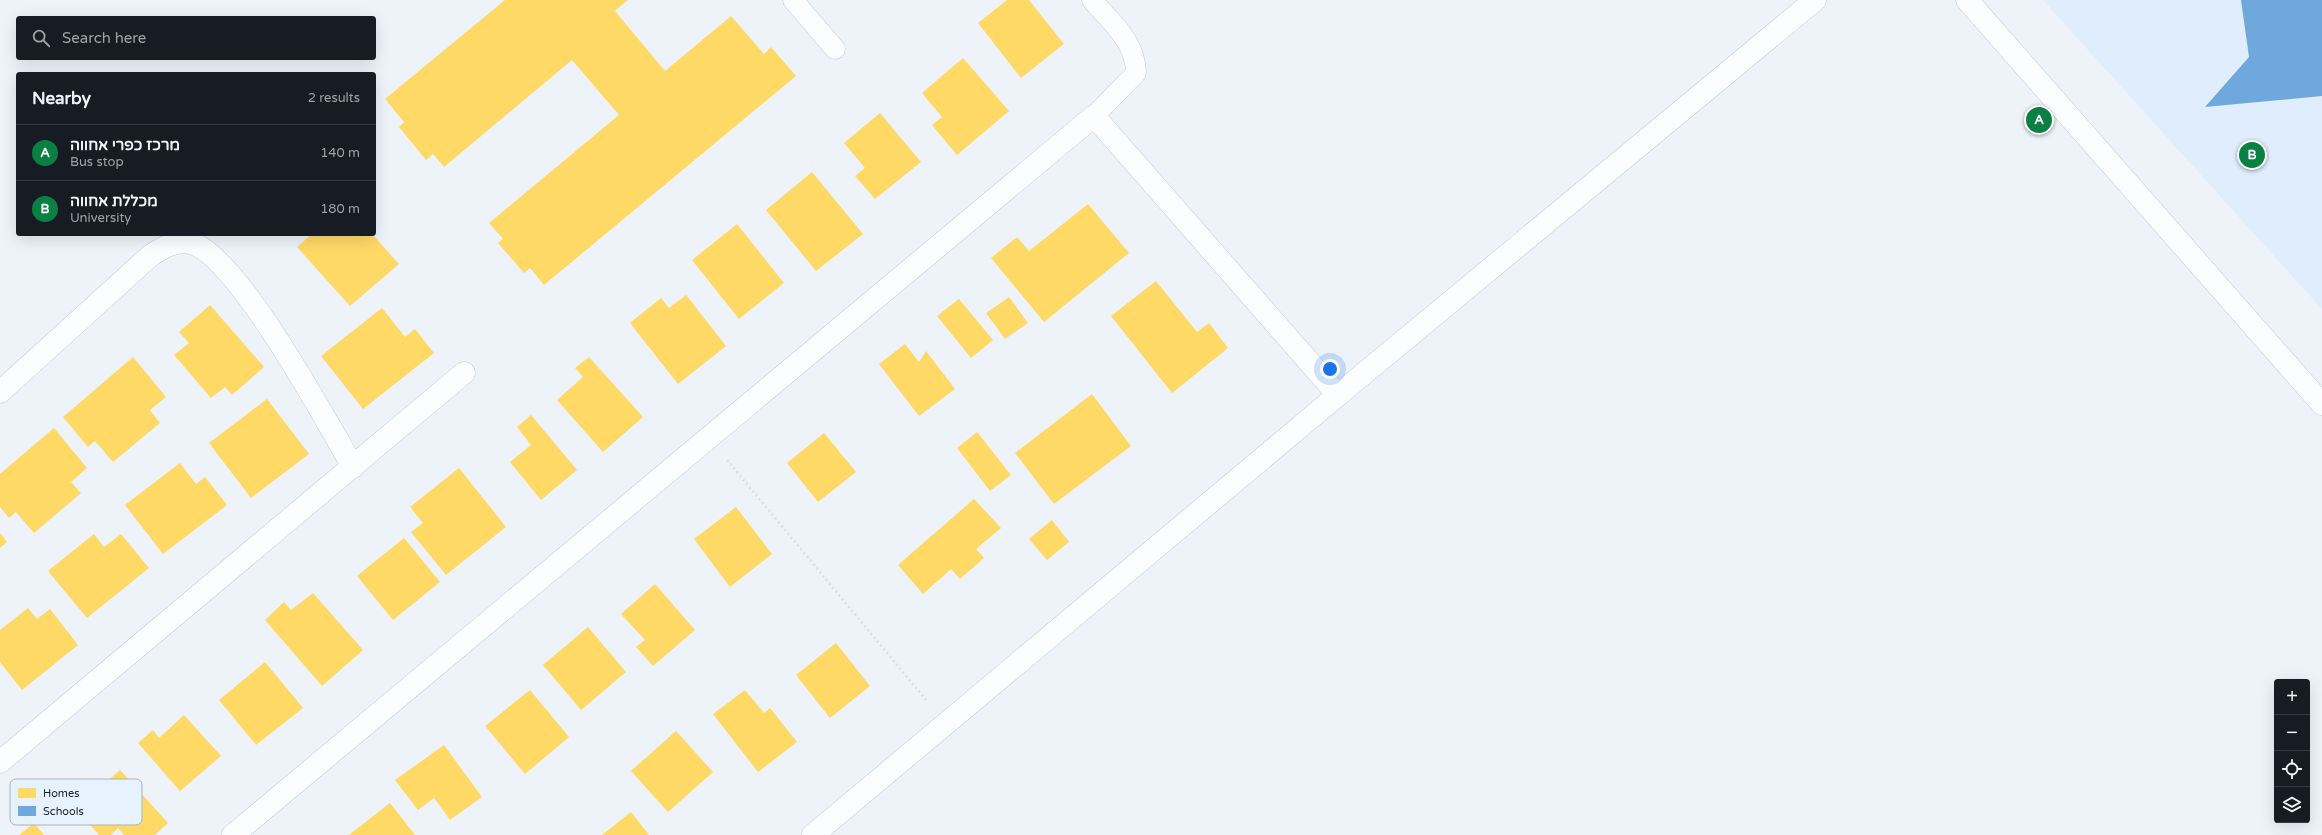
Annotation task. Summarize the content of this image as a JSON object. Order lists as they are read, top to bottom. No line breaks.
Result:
{"legend":["Homes","Schools"],"page":{"search":"Search here","heading":["Nearby","2 results"],"pins":["A","B"],"list":[{"mark":"A","name":"מרכז כפרי אחווה","note":"Bus stop","value":"140 m"},{"mark":"B","name":"מכללת אחווה","note":"University","value":"180 m"}],"map_buttons":["+","−"]}}
